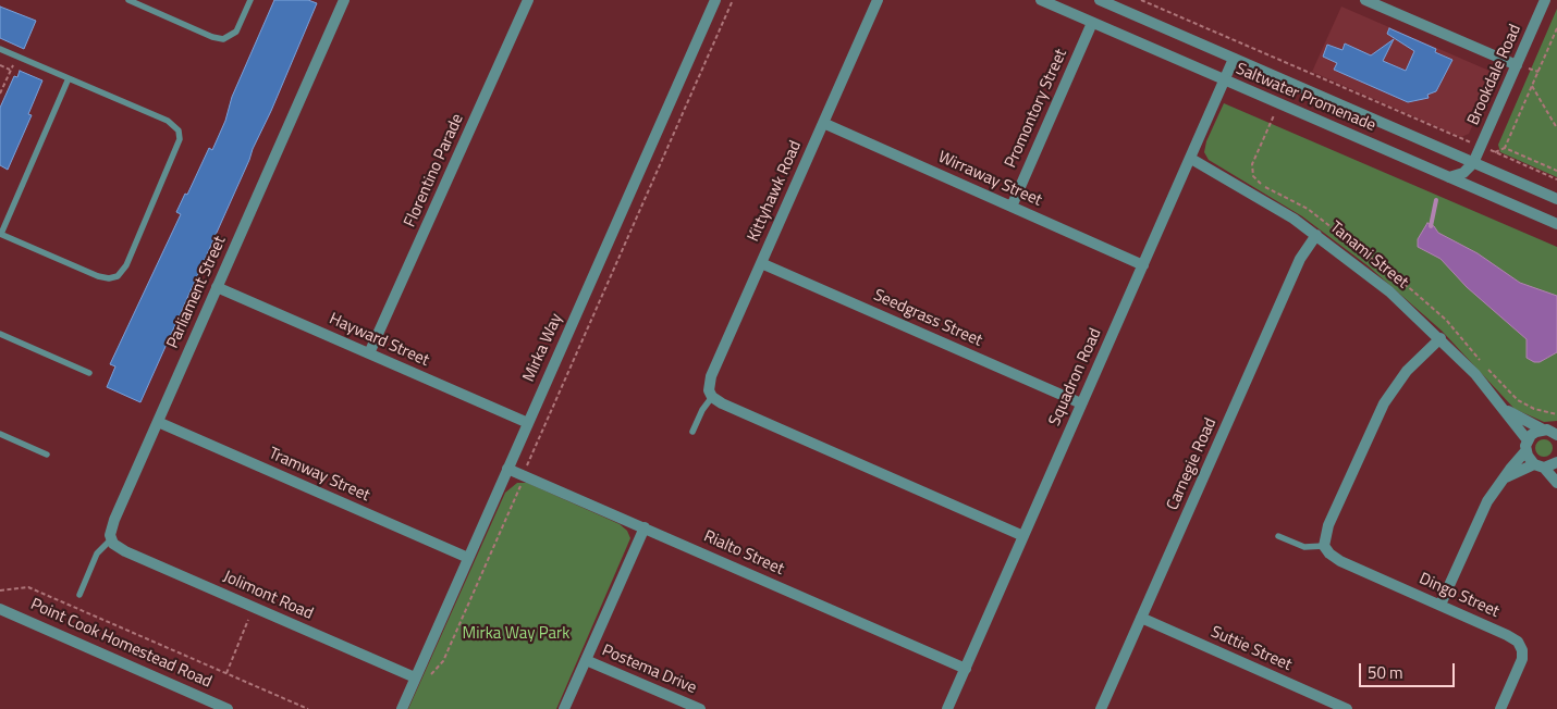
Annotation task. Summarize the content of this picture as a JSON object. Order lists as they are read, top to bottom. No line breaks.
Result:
{"streets":{"street":["Brookdale Road","Saltwater Promenade","Promontory Street","Florentino Parade","Wirraway Street","Kittyhawk Road","Tanami Street","Parliament Street","Seedgrass Street","Hayward Street","Mirka Way","Squadron Road","Carnegie Road","Tramway Street","Rialto Street","Jolimont Road","Dingo Street","Point Cook Homestead Road","Suttie Street","Postema Drive"]},"crossings":[["Brookdale Road","Saltwater Promenade"],["Saltwater Promenade","Promontory Street"],["Saltwater Promenade","Squadron Road"],["Promontory Street","Wirraway Street"],["Florentino Parade","Hayward Street"],["Wirraway Street","Kittyhawk Road"],["Wirraway Street","Squadron Road"],["Kittyhawk Road","Seedgrass Street"],["Tanami Street","Squadron Road"],["Tanami Street","Carnegie Road"],["Parliament Street","Hayward Street"],["Parliament Street","Tramway Street"],["Parliament Street","Jolimont Road"],["Seedgrass Street","Squadron Road"],["Hayward Street","Mirka Way"],["Mirka Way","Tramway Street"],["Mirka Way","Rialto Street"],["Mirka Way","Jolimont Road"],["Squadron Road","Rialto Street"],["Carnegie Road","Suttie Street"]],"parks":["Mirka Way Park"],"scale_bar":"50 m"}
